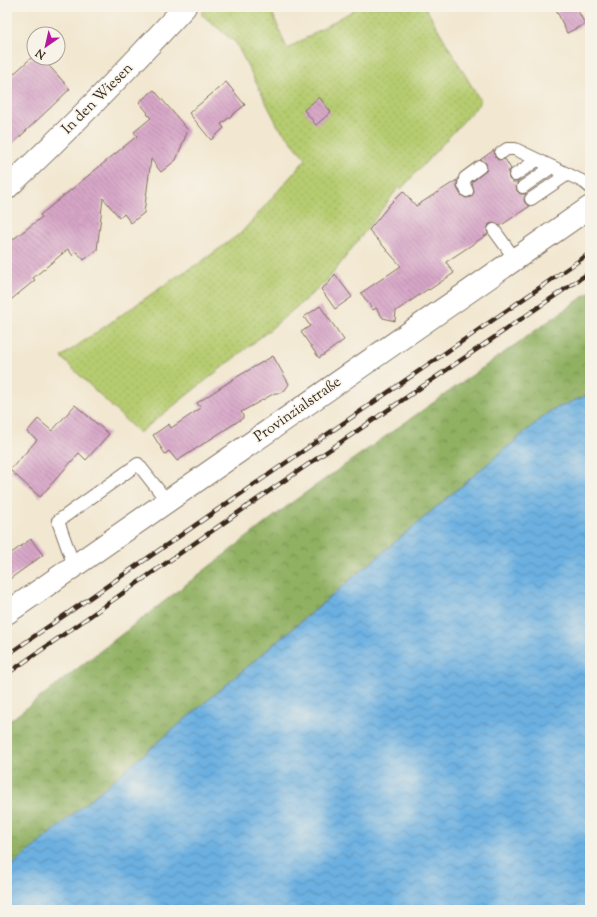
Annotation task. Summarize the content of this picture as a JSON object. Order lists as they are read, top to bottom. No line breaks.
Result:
{"streets":{"main road":["In den Wiesen","Provinzialstraße"]},"north":"bottom left"}
